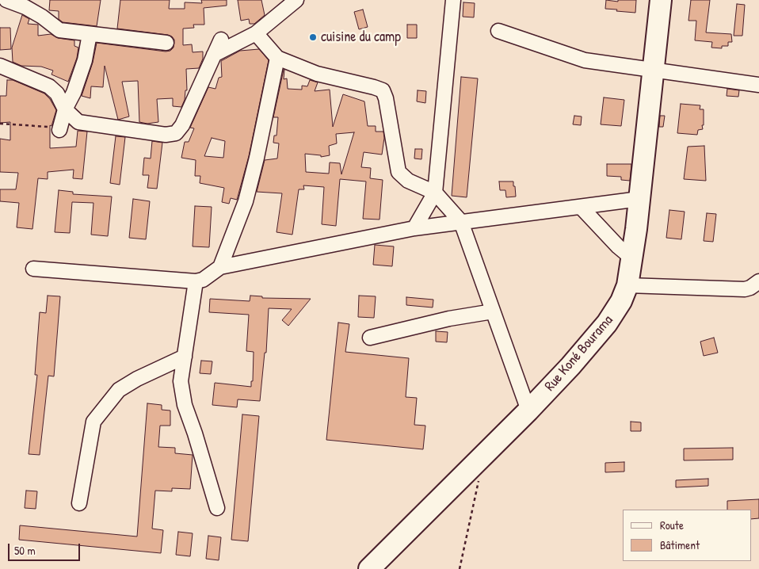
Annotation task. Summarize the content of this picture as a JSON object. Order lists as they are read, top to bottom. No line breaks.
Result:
{"streets":{"highway":["Rue Koné Bourama"]},"places":["cuisine du camp"],"legend":["Route","Bâtiment"],"scale_bar":"50 m"}
